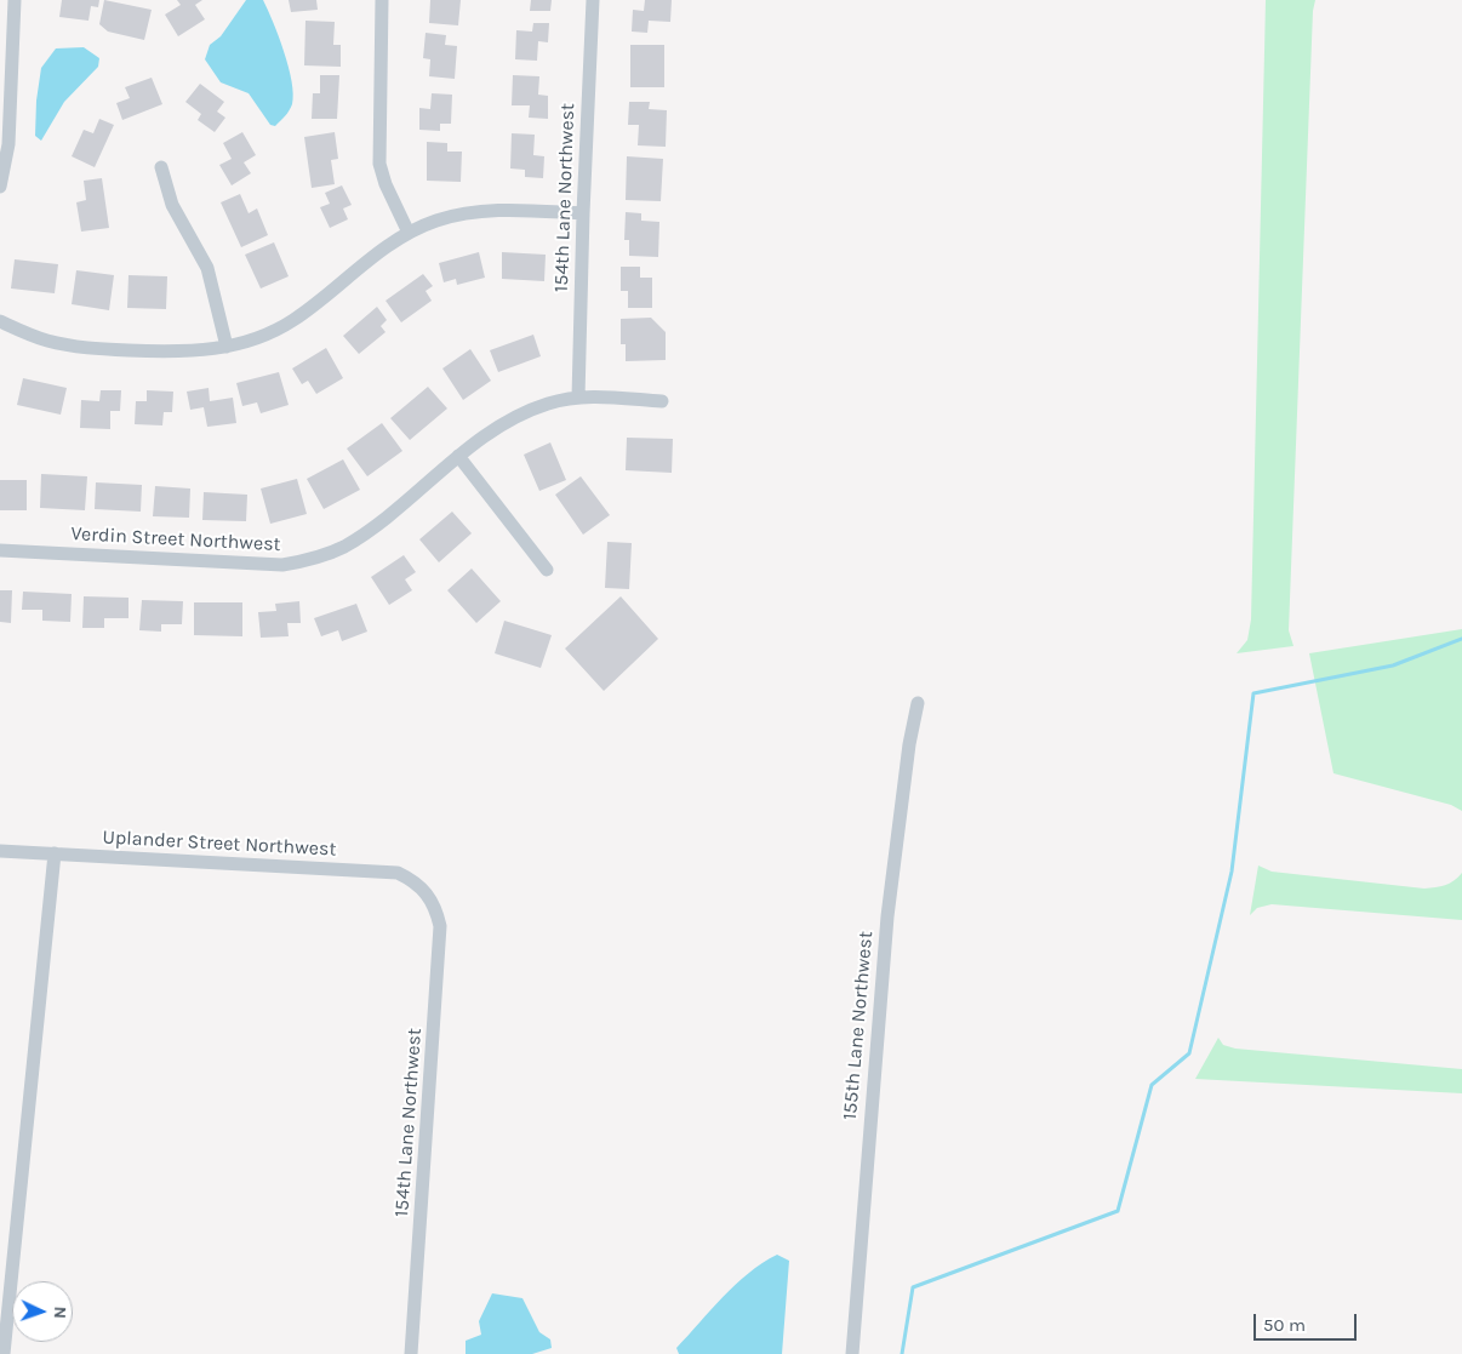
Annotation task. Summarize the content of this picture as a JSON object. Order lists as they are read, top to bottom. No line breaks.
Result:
{"streets":{"street":["154th Lane Northwest","Verdin Street Northwest","Uplander Street Northwest","155th Lane Northwest"]},"crossings":[["154th Lane Northwest","Verdin Street Northwest"],["154th Lane Northwest","Uplander Street Northwest"]],"scale_bar":"50 m","north":"right"}
